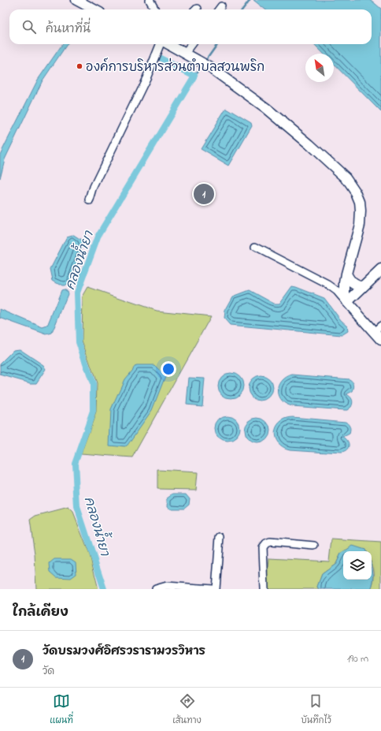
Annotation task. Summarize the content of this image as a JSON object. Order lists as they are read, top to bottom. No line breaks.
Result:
{"water":["คลองน้ำยา"],"places":["องค์การบริหารส่วนตำบลสวนพริก"],"north":"top left","page":{"search":"ค้นหาที่นี่","pins":"1","heading":"ใกล้เคียง","list":[{"mark":"1","name":"วัดบรมวงศ์อิศรวรารามวรวิหาร","note":"วัด","value":"190 m"}],"nav":["แผนที่","เส้นทาง","บันทึกไว้"]}}
